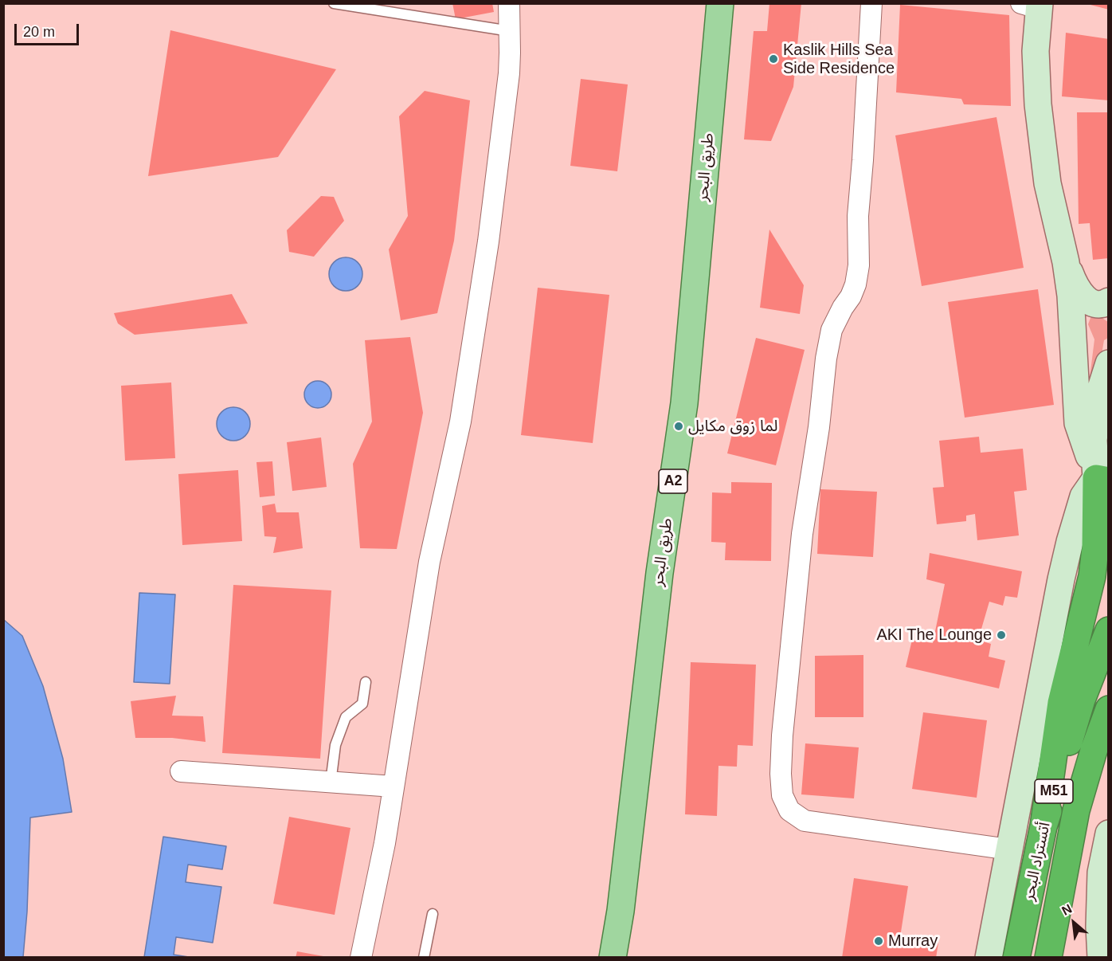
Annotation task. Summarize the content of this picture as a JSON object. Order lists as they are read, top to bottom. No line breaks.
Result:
{"streets":{"highway":["M51","أتستراد البحر"],"main road":["طريق البحر","A2"]},"places":["Kaslik Hills Sea Side Residence","لما زوق مكايل","AKI The Lounge","Murray"],"scale_bar":"20 m","north":"top left"}
